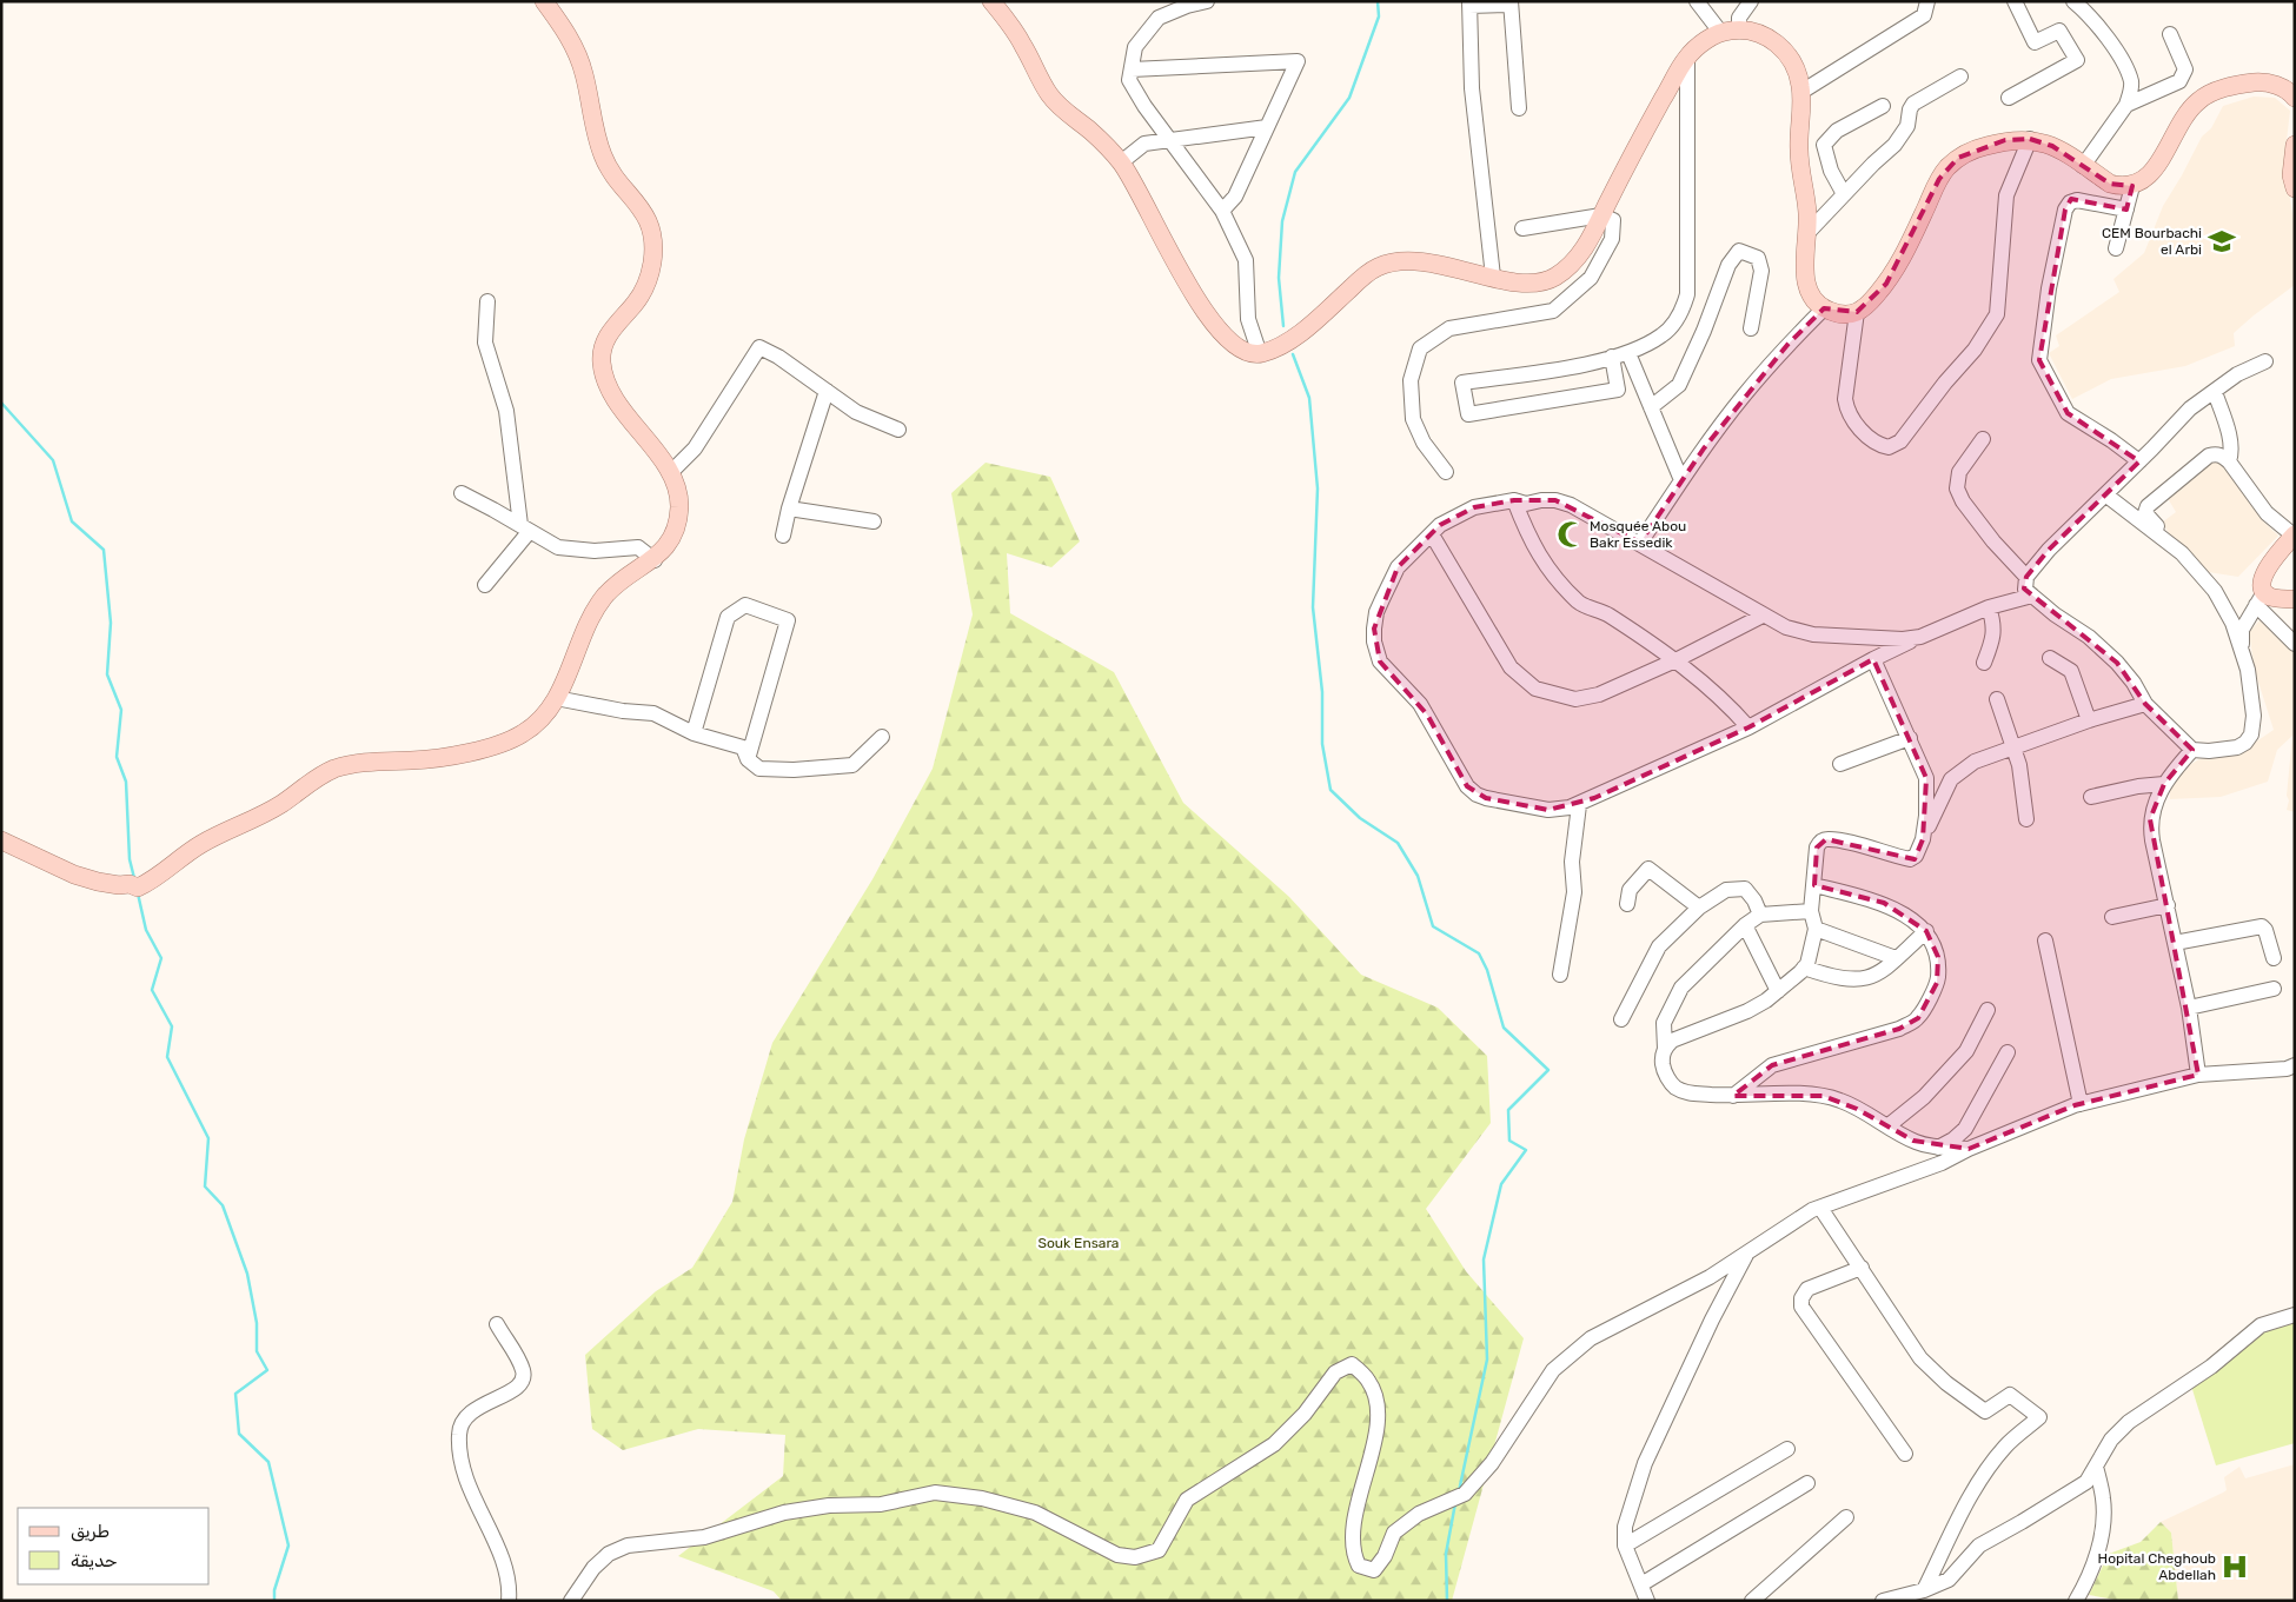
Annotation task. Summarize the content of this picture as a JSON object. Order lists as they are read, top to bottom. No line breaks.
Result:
{"parks":["Souk Ensara"],"places":{"school or university":["CEM Bourbachi el Arbi"],"mosque":["Mosquée Abou Bakr Essedik"],"hospital":["Hopital Cheghoub Abdellah"]},"legend":["طريق","حديقة"]}
